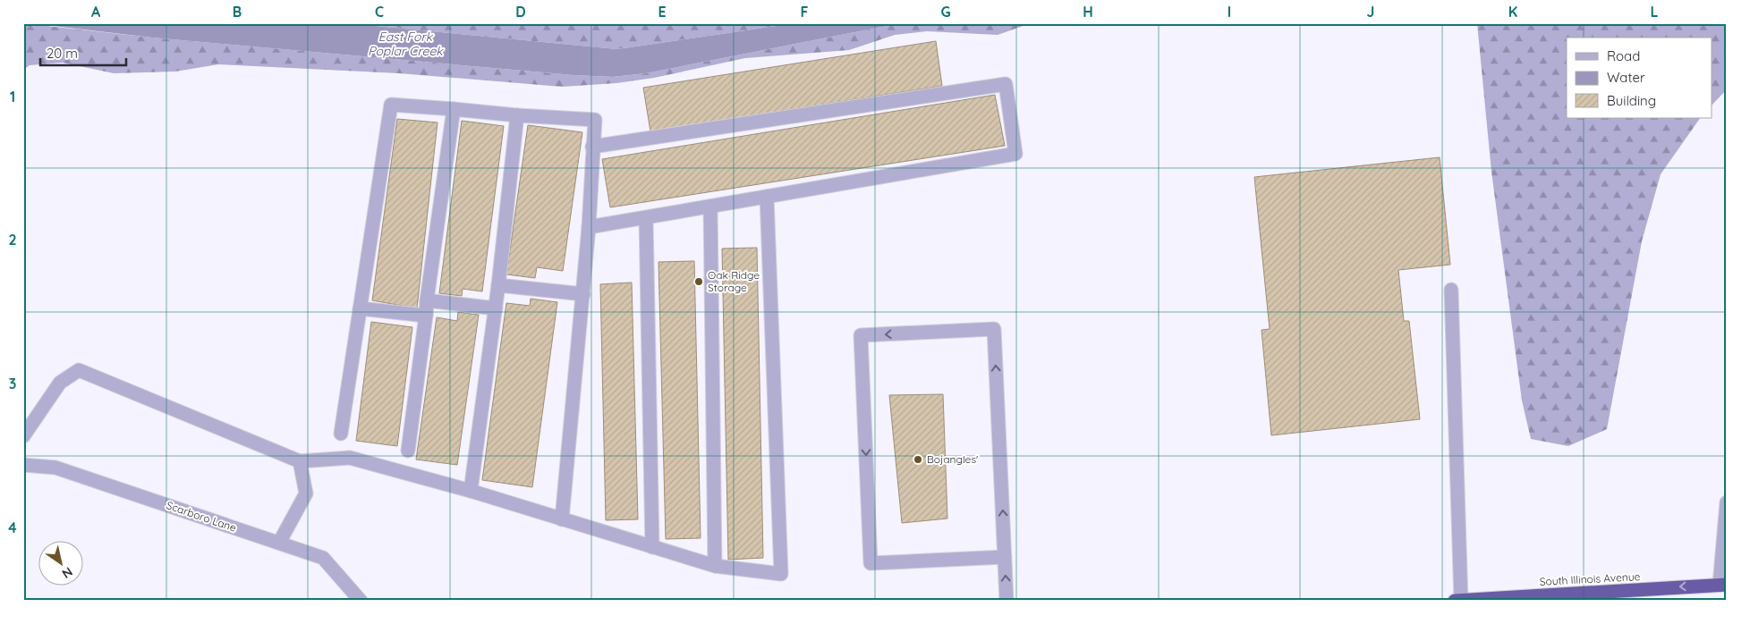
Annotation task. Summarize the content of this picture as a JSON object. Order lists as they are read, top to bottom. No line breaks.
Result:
{"streets":{"highway":["South Illinois Avenue"],"street":["Scarboro Lane"]},"one_way":["South Illinois Avenue"],"water":["East Fork Poplar Creek"],"places":["Oak Ridge Storage","Bojangles'"],"legend":["Road","Water","Building"],"scale_bar":"20 m","north":"bottom right","grid":{"columns":["A","B","C","D","E","F","G","H","I","J","K","L"],"rows":["1","2","3","4"]}}
